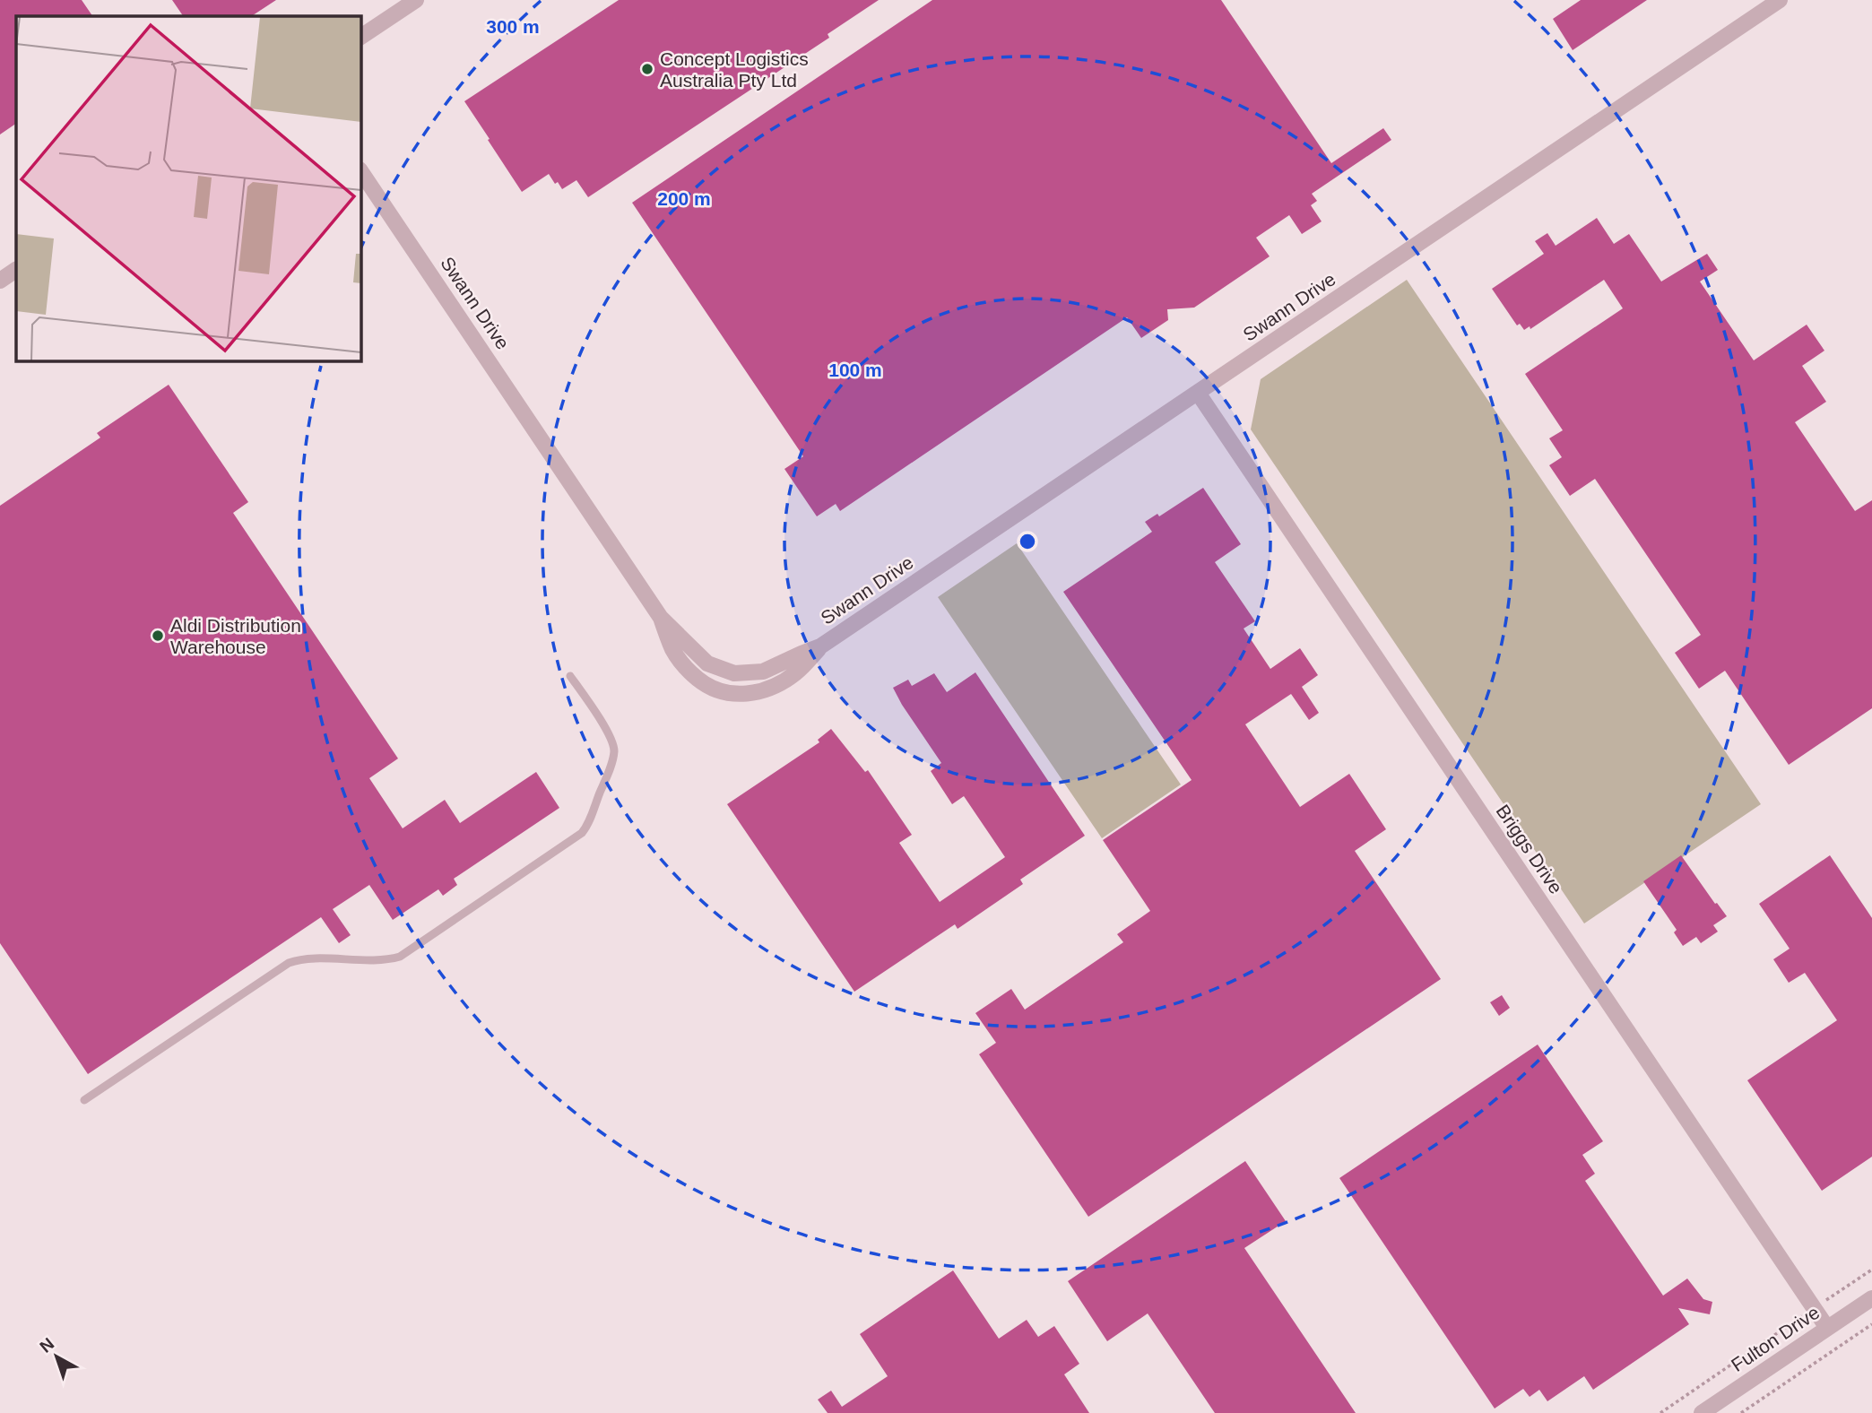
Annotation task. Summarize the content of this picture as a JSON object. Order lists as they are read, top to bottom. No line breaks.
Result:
{"streets":{"street":["Swann Drive","Briggs Drive","Fulton Drive"]},"crossings":[["Swann Drive","Briggs Drive"],["Briggs Drive","Fulton Drive"]],"places":["Concept Logistics Australia Pty Ltd","Aldi Distribution Warehouse"],"north":"top left","rings":["300 m","200 m","100 m"]}
